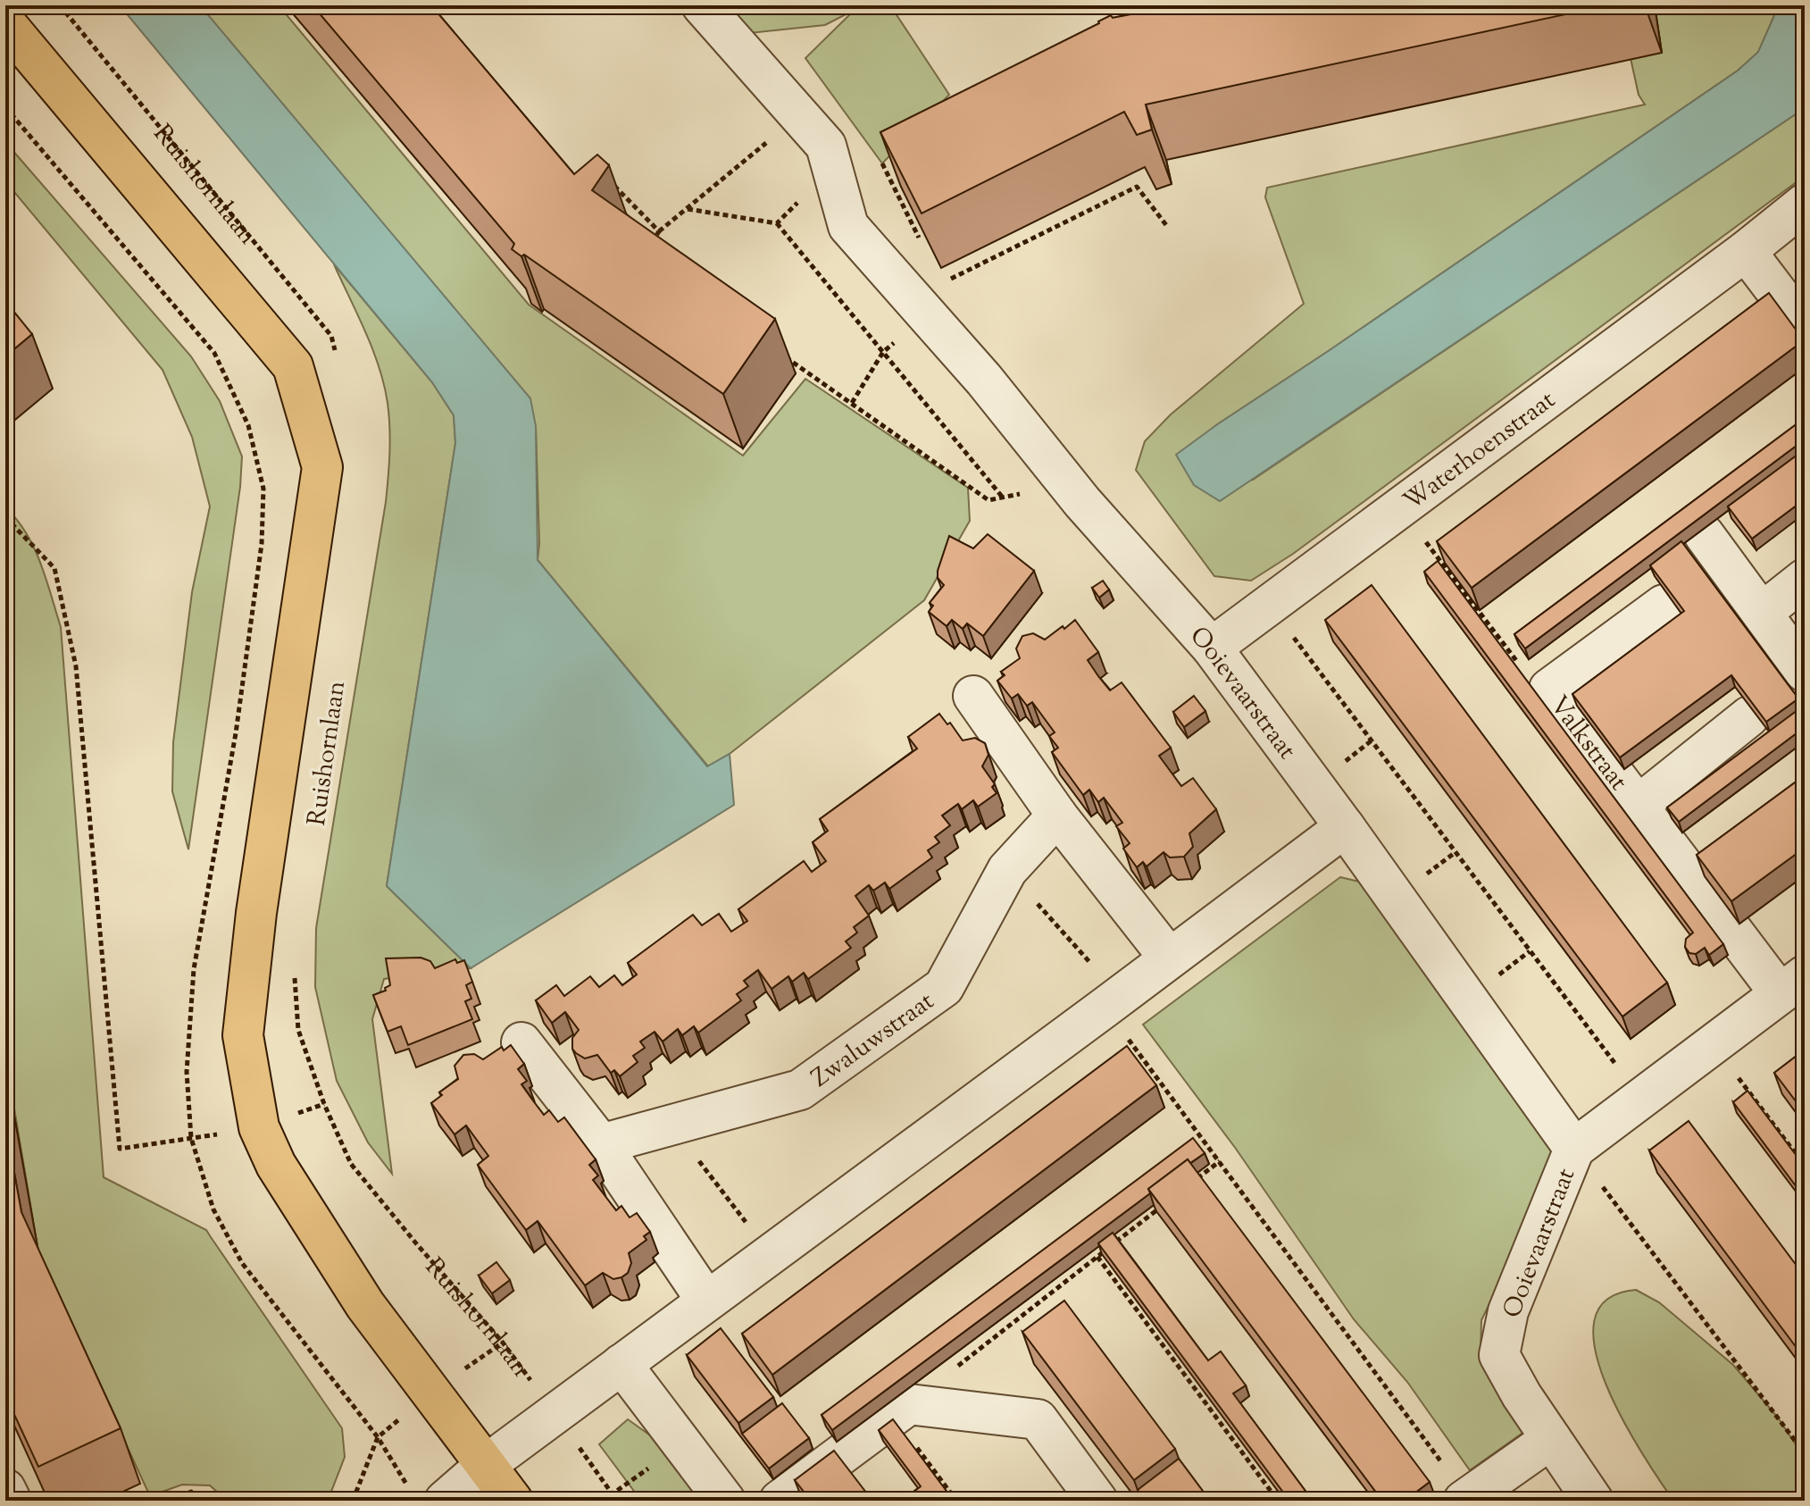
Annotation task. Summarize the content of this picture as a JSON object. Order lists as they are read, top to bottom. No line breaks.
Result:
{"streets":{"main road":["Ruishornlaan"],"street":["Waterhoenstraat","Ooievaarstraat","Valkstraat","Zwaluwstraat"]},"crossings":[["Waterhoenstraat","Ooievaarstraat"],["Ooievaarstraat","Valkstraat"]]}
